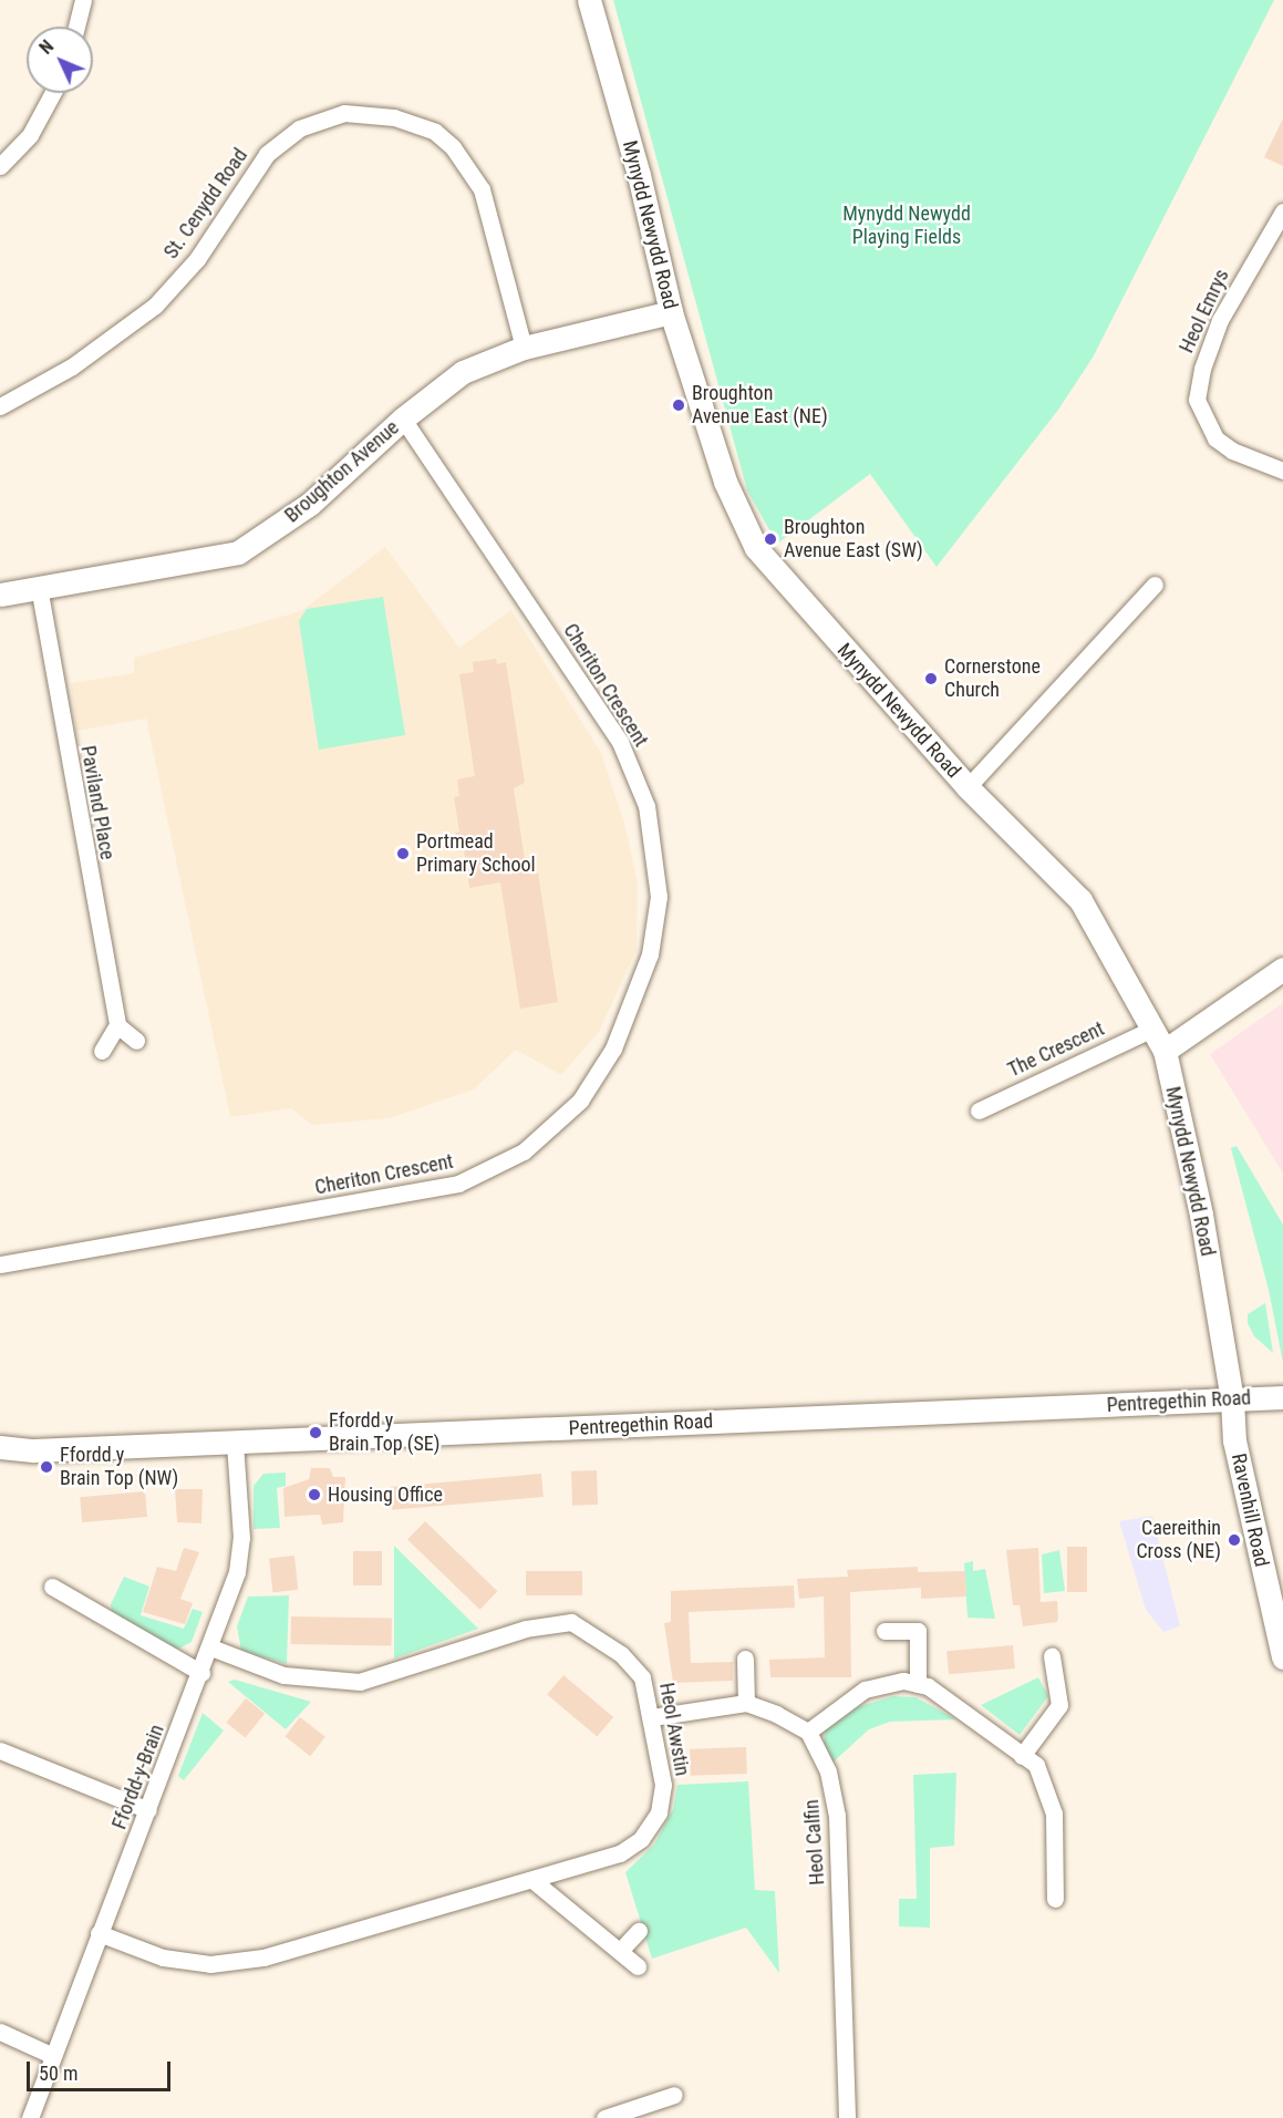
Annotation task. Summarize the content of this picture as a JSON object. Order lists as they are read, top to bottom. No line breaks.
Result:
{"streets":{"street":["St. Cenydd Road","Mynydd Newydd Road","Heol Emrys","Broughton Avenue","Cheriton Crescent","Paviland Place","The Crescent","Pentregethin Road","Ravenhill Road","Heol Awstin","Ffordd-y-Brain","Heol Calfin"]},"crossings":[["St. Cenydd Road","Broughton Avenue"],["Mynydd Newydd Road","Broughton Avenue"],["Mynydd Newydd Road","The Crescent"],["Mynydd Newydd Road","Pentregethin Road"],["Mynydd Newydd Road","Ravenhill Road"],["Broughton Avenue","Cheriton Crescent"],["Broughton Avenue","Paviland Place"],["Pentregethin Road","Ravenhill Road"],["Pentregethin Road","Ffordd-y-Brain"],["Heol Awstin","Ffordd-y-Brain"]],"parks":["Mynydd Newydd Playing Fields"],"places":["Broughton Avenue East (NE)","Broughton Avenue East (SW)","Cornerstone Church","Portmead Primary School","Ffordd y Brain Top (SE)","Ffordd y Brain Top (NW)","Housing Office","Caereithin Cross (NE)"],"scale_bar":"50 m","north":"top left"}
